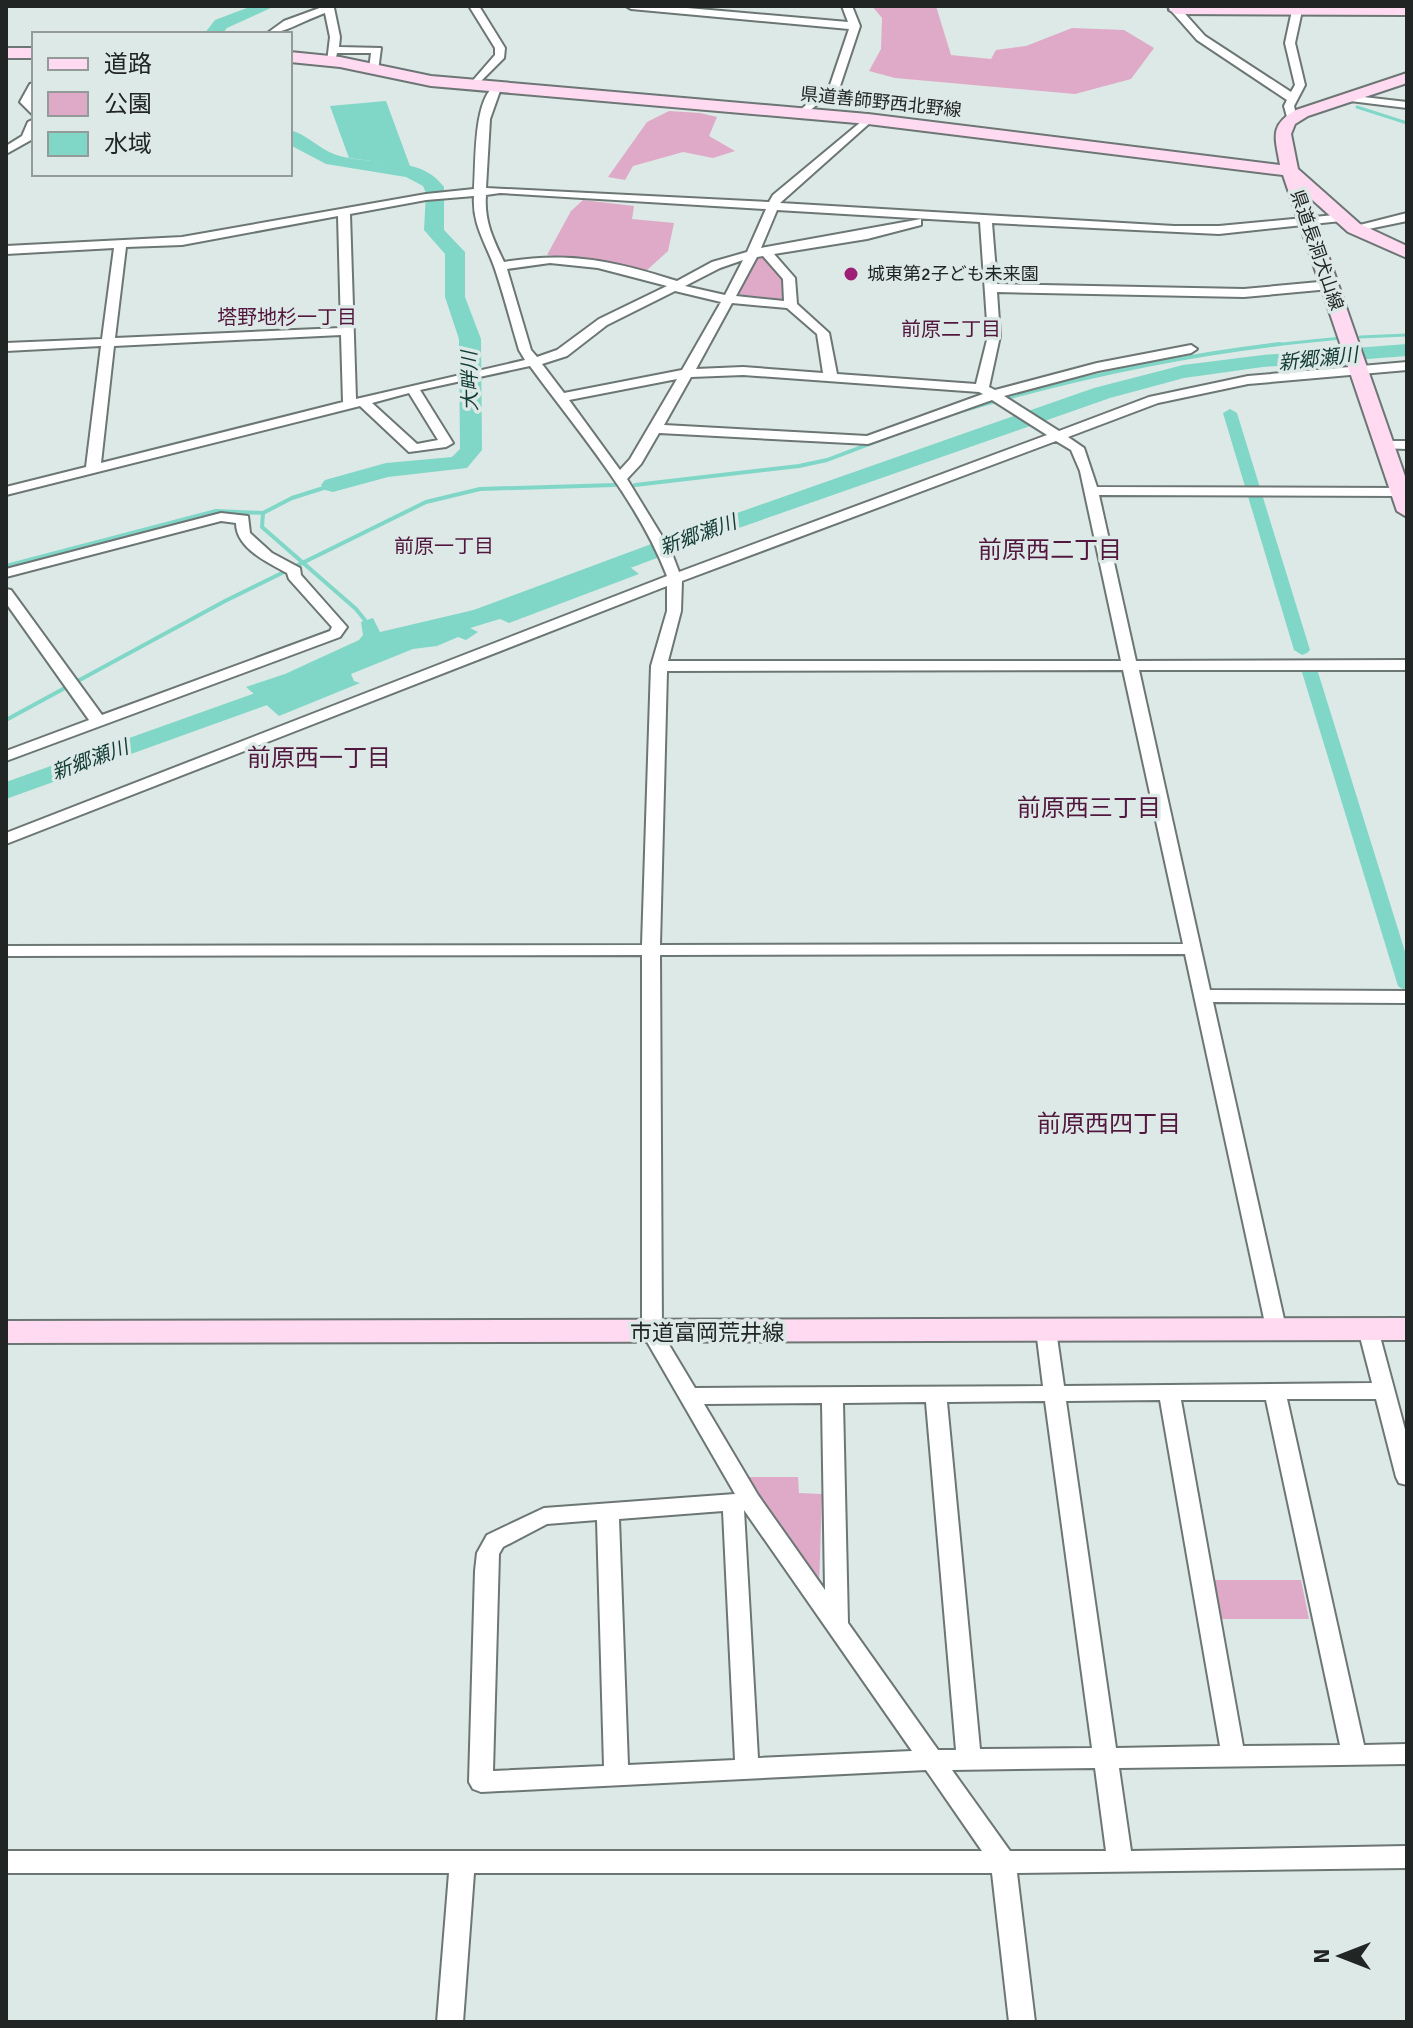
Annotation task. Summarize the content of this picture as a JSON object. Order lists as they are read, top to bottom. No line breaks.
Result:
{"streets":{"main road":["県道善師野西北野線","県道長洞犬山線","市道富岡荒井線"]},"crossings":[["県道善師野西北野線","県道長洞犬山線"]],"districts":["塔野地杉一丁目","前原二丁目","前原一丁目","前原西二丁目","前原西一丁目","前原西三丁目","前原西四丁目"],"water":["新郷瀬川","大畔川"],"places":["城東第2子ども未来園"],"legend":["道路","公園","水域"],"north":"left"}
